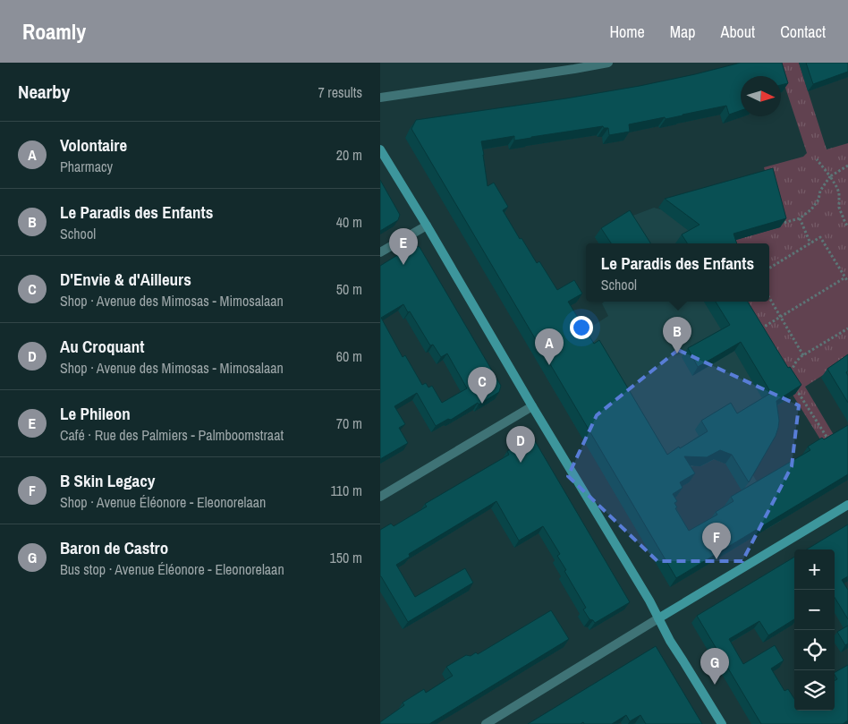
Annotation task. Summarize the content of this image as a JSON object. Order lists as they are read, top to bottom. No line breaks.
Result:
{"north":"right","page":{"header":"Roamly","nav":["Home","Map","About","Contact"],"heading":["Nearby","7 results"],"list":[{"mark":"A","name":"Volontaire","note":"Pharmacy","value":"20 m"},{"mark":"B","name":"Le Paradis des Enfants","note":"School","value":"40 m"},{"mark":"C","name":"D'Envie & d'Ailleurs","note":"Shop · Avenue des Mimosas - Mimosalaan","value":"50 m"},{"mark":"D","name":"Au Croquant","note":"Shop · Avenue des Mimosas - Mimosalaan","value":"60 m"},{"mark":"E","name":"Le Phileon","note":"Café · Rue des Palmiers - Palmboomstraat","value":"70 m"},{"mark":"F","name":"B Skin Legacy","note":"Shop · Avenue Éléonore - Eleonorelaan","value":"110 m"},{"mark":"G","name":"Baron de Castro","note":"Bus stop · Avenue Éléonore - Eleonorelaan","value":"150 m"}],"pins":["E","B","A","C","D","F","G"],"popup":["Le Paradis des Enfants","School"],"map_buttons":["+","−"]}}
